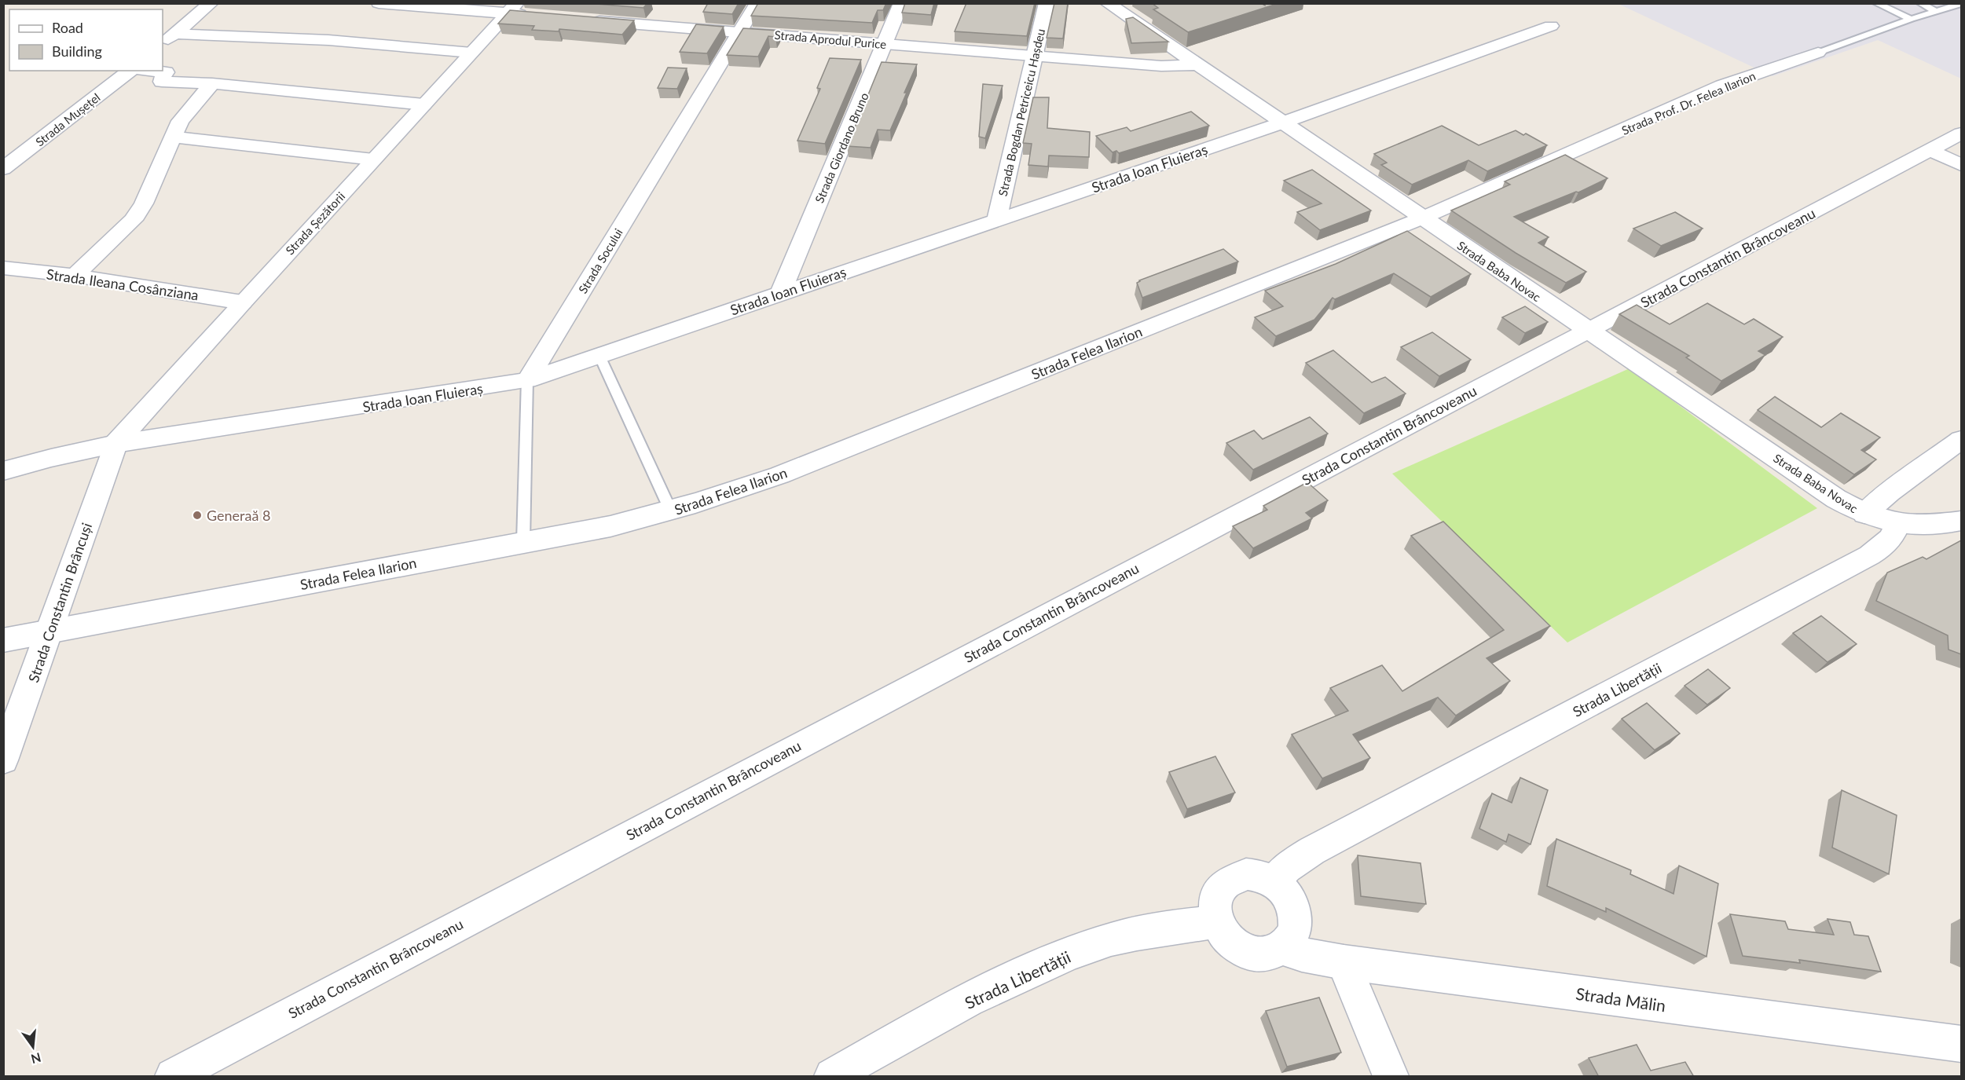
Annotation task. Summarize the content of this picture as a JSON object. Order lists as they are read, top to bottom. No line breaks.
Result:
{"streets":{"street":["Strada Aprodul Purice","Strada Prof. Dr. Felea Ilarion","Strada Bogdan Petriceicu Hașdeu","Strada Mușețel","Strada Giordano Bruno","Strada Ioan Fluieraș","Strada Șezătorii","Strada Constantin Brâncoveanu","Strada Socului","Strada Baba Novac","Strada Ileana Cosânziana","Strada Felea Ilarion","Strada Constantin Brâncuși","Strada Libertății","Strada Mălin"]},"crossings":[["Strada Aprodul Purice","Strada Bogdan Petriceicu Hașdeu"],["Strada Aprodul Purice","Strada Giordano Bruno"],["Strada Aprodul Purice","Strada Socului"],["Strada Aprodul Purice","Strada Baba Novac"],["Strada Prof. Dr. Felea Ilarion","Strada Baba Novac"],["Strada Prof. Dr. Felea Ilarion","Strada Felea Ilarion"],["Strada Bogdan Petriceicu Hașdeu","Strada Ioan Fluieraș"],["Strada Giordano Bruno","Strada Ioan Fluieraș"],["Strada Ioan Fluieraș","Strada Șezătorii"],["Strada Ioan Fluieraș","Strada Socului"],["Strada Ioan Fluieraș","Strada Baba Novac"],["Strada Ioan Fluieraș","Strada Constantin Brâncuși"],["Strada Șezătorii","Strada Ileana Cosânziana"],["Strada Șezătorii","Strada Constantin Brâncuși"],["Strada Constantin Brâncoveanu","Strada Baba Novac"],["Strada Baba Novac","Strada Felea Ilarion"],["Strada Baba Novac","Strada Libertății"],["Strada Felea Ilarion","Strada Constantin Brâncuși"],["Strada Libertății","Strada Mălin"]],"places":["Generaă 8"],"legend":["Road","Building"],"north":"bottom"}
